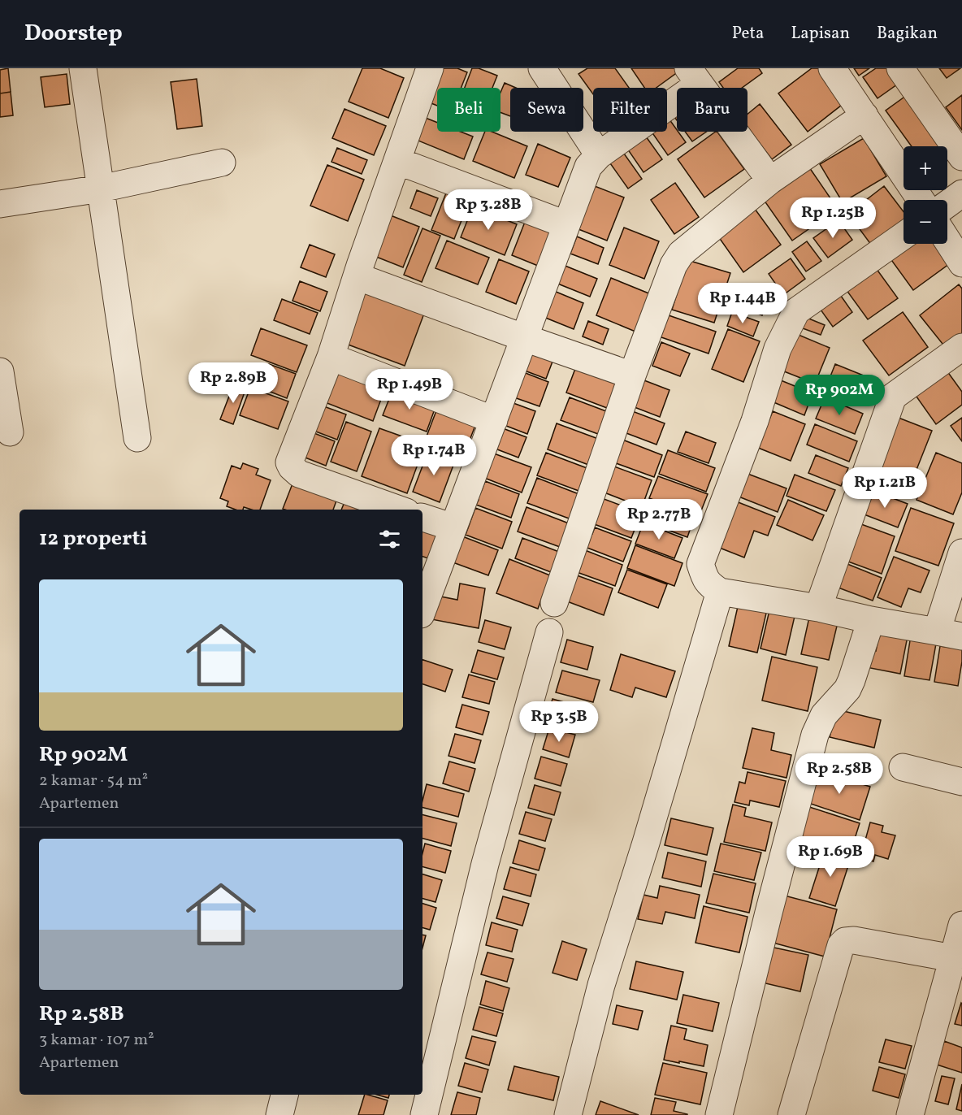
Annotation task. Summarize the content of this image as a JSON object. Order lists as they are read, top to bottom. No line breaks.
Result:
{"page":{"header":"Doorstep","nav":["Peta","Lapisan","Bagikan"],"chip":["Beli","Sewa","Filter","Baru"],"map_buttons":["+","−"],"price":["Rp 3.28B","Rp 1.25B","Rp 1.44B","Rp 2.89B","Rp 1.49B","Rp 902M","Rp 1.74B","Rp 1.21B","Rp 2.77B","Rp 3.5B","Rp 2.58B","Rp 1.69B"],"heading":"12 properti","list":[{"name":"Rp 902M","note":"2 kamar · 54 m² · Apartemen"},{"name":"Rp 2.58B","note":"3 kamar · 107 m² · Apartemen"}]}}
